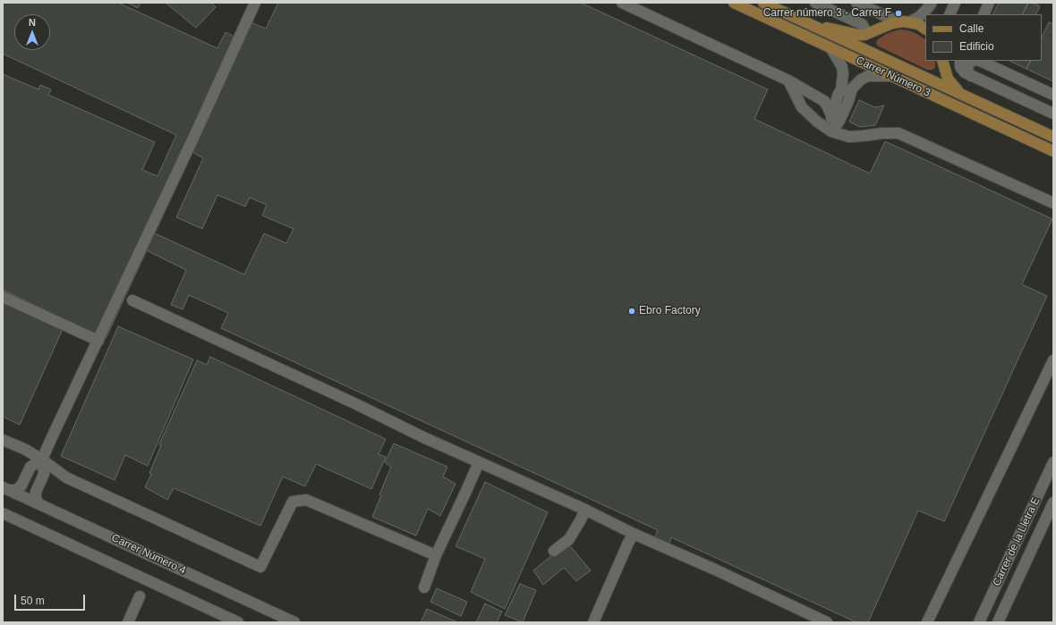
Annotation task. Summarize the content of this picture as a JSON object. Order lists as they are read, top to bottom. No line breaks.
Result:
{"streets":{"main road":["Carrer Número 3"],"street":["Carrer de la Lletra E","Carrer Número 4"]},"places":["Carrer número 3 - Carrer F","Ebro Factory"],"legend":["Calle","Edificio"],"scale_bar":"50 m","north":"top"}
